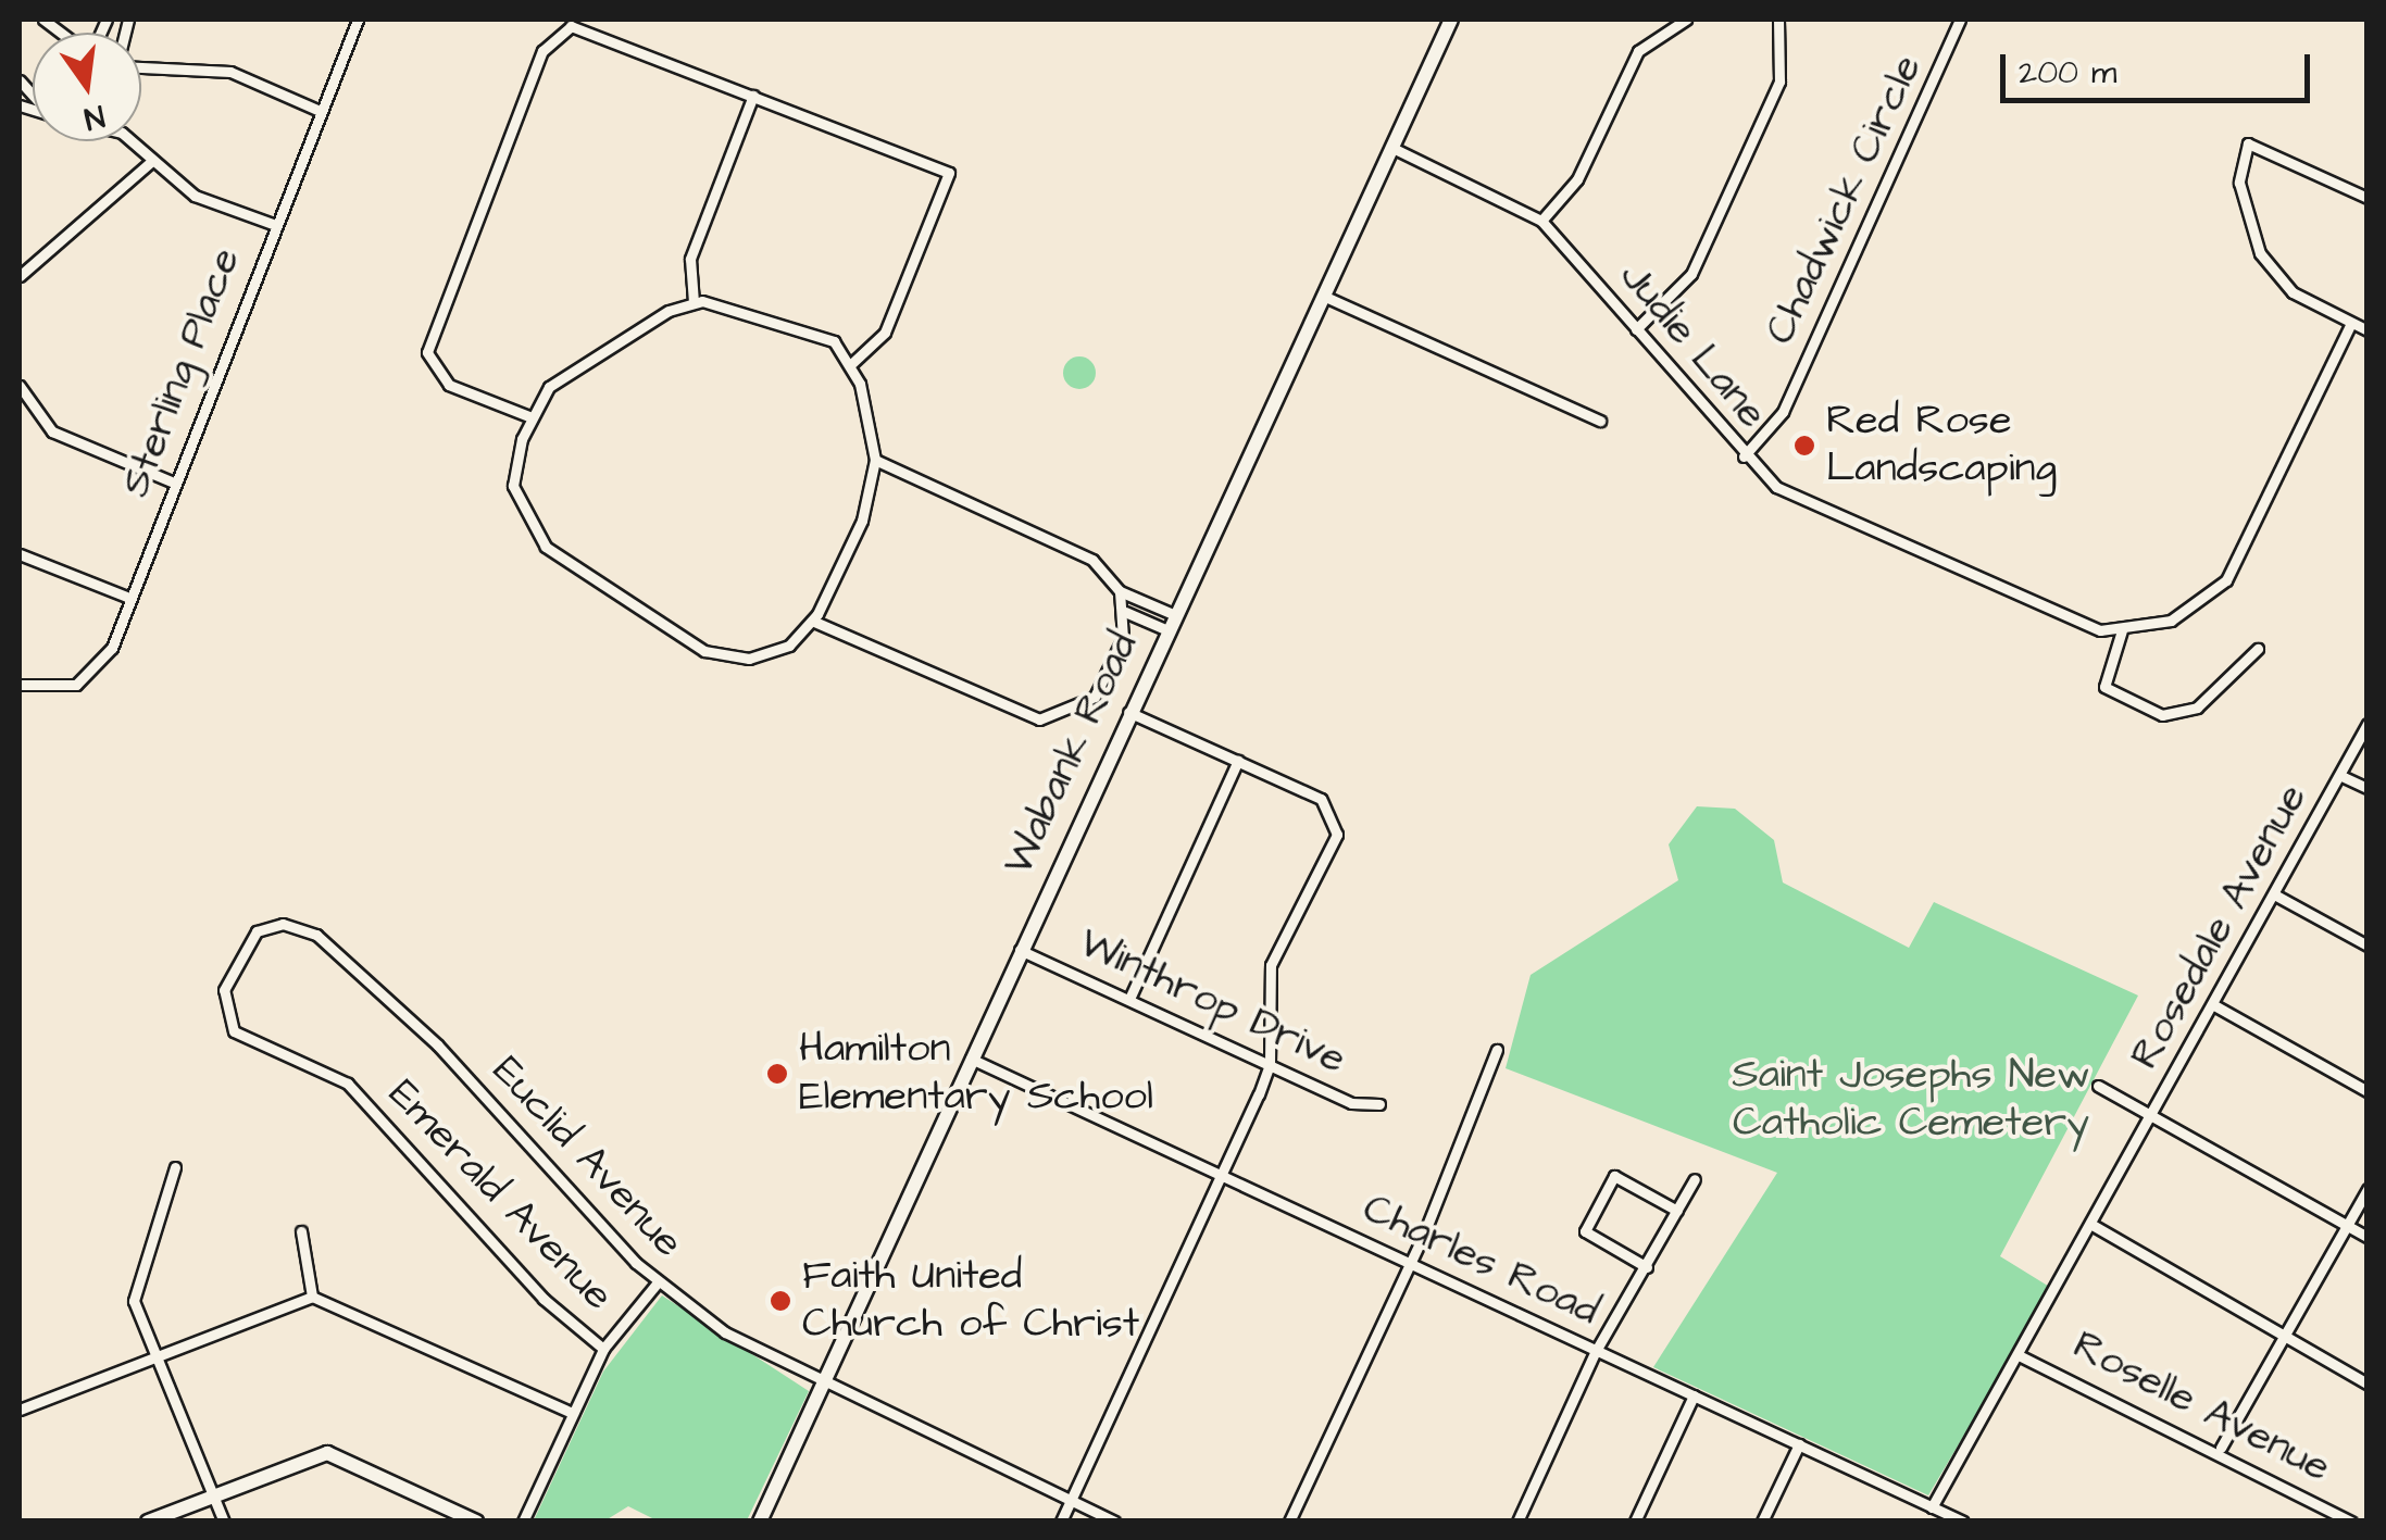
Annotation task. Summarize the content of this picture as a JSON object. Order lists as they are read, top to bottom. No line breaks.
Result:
{"streets":{"street":["Chadwick Circle","Judie Lane","Sterling Place","Wabank Road","Rosedale Avenue","Winthrop Drive","Euclid Avenue","Emerald Avenue","Charles Road","Roselle Avenue"]},"crossings":[["Chadwick Circle","Judie Lane"],["Judie Lane","Wabank Road"],["Wabank Road","Winthrop Drive"],["Wabank Road","Euclid Avenue"],["Wabank Road","Charles Road"],["Rosedale Avenue","Charles Road"],["Rosedale Avenue","Roselle Avenue"],["Euclid Avenue","Emerald Avenue"]],"parks":["Saint Josephs New Catholic Cemetery"],"places":["Red Rose Landscaping","Hamilton Elementary School","Faith United Church of Christ"],"scale_bar":"200 m","north":"bottom"}
